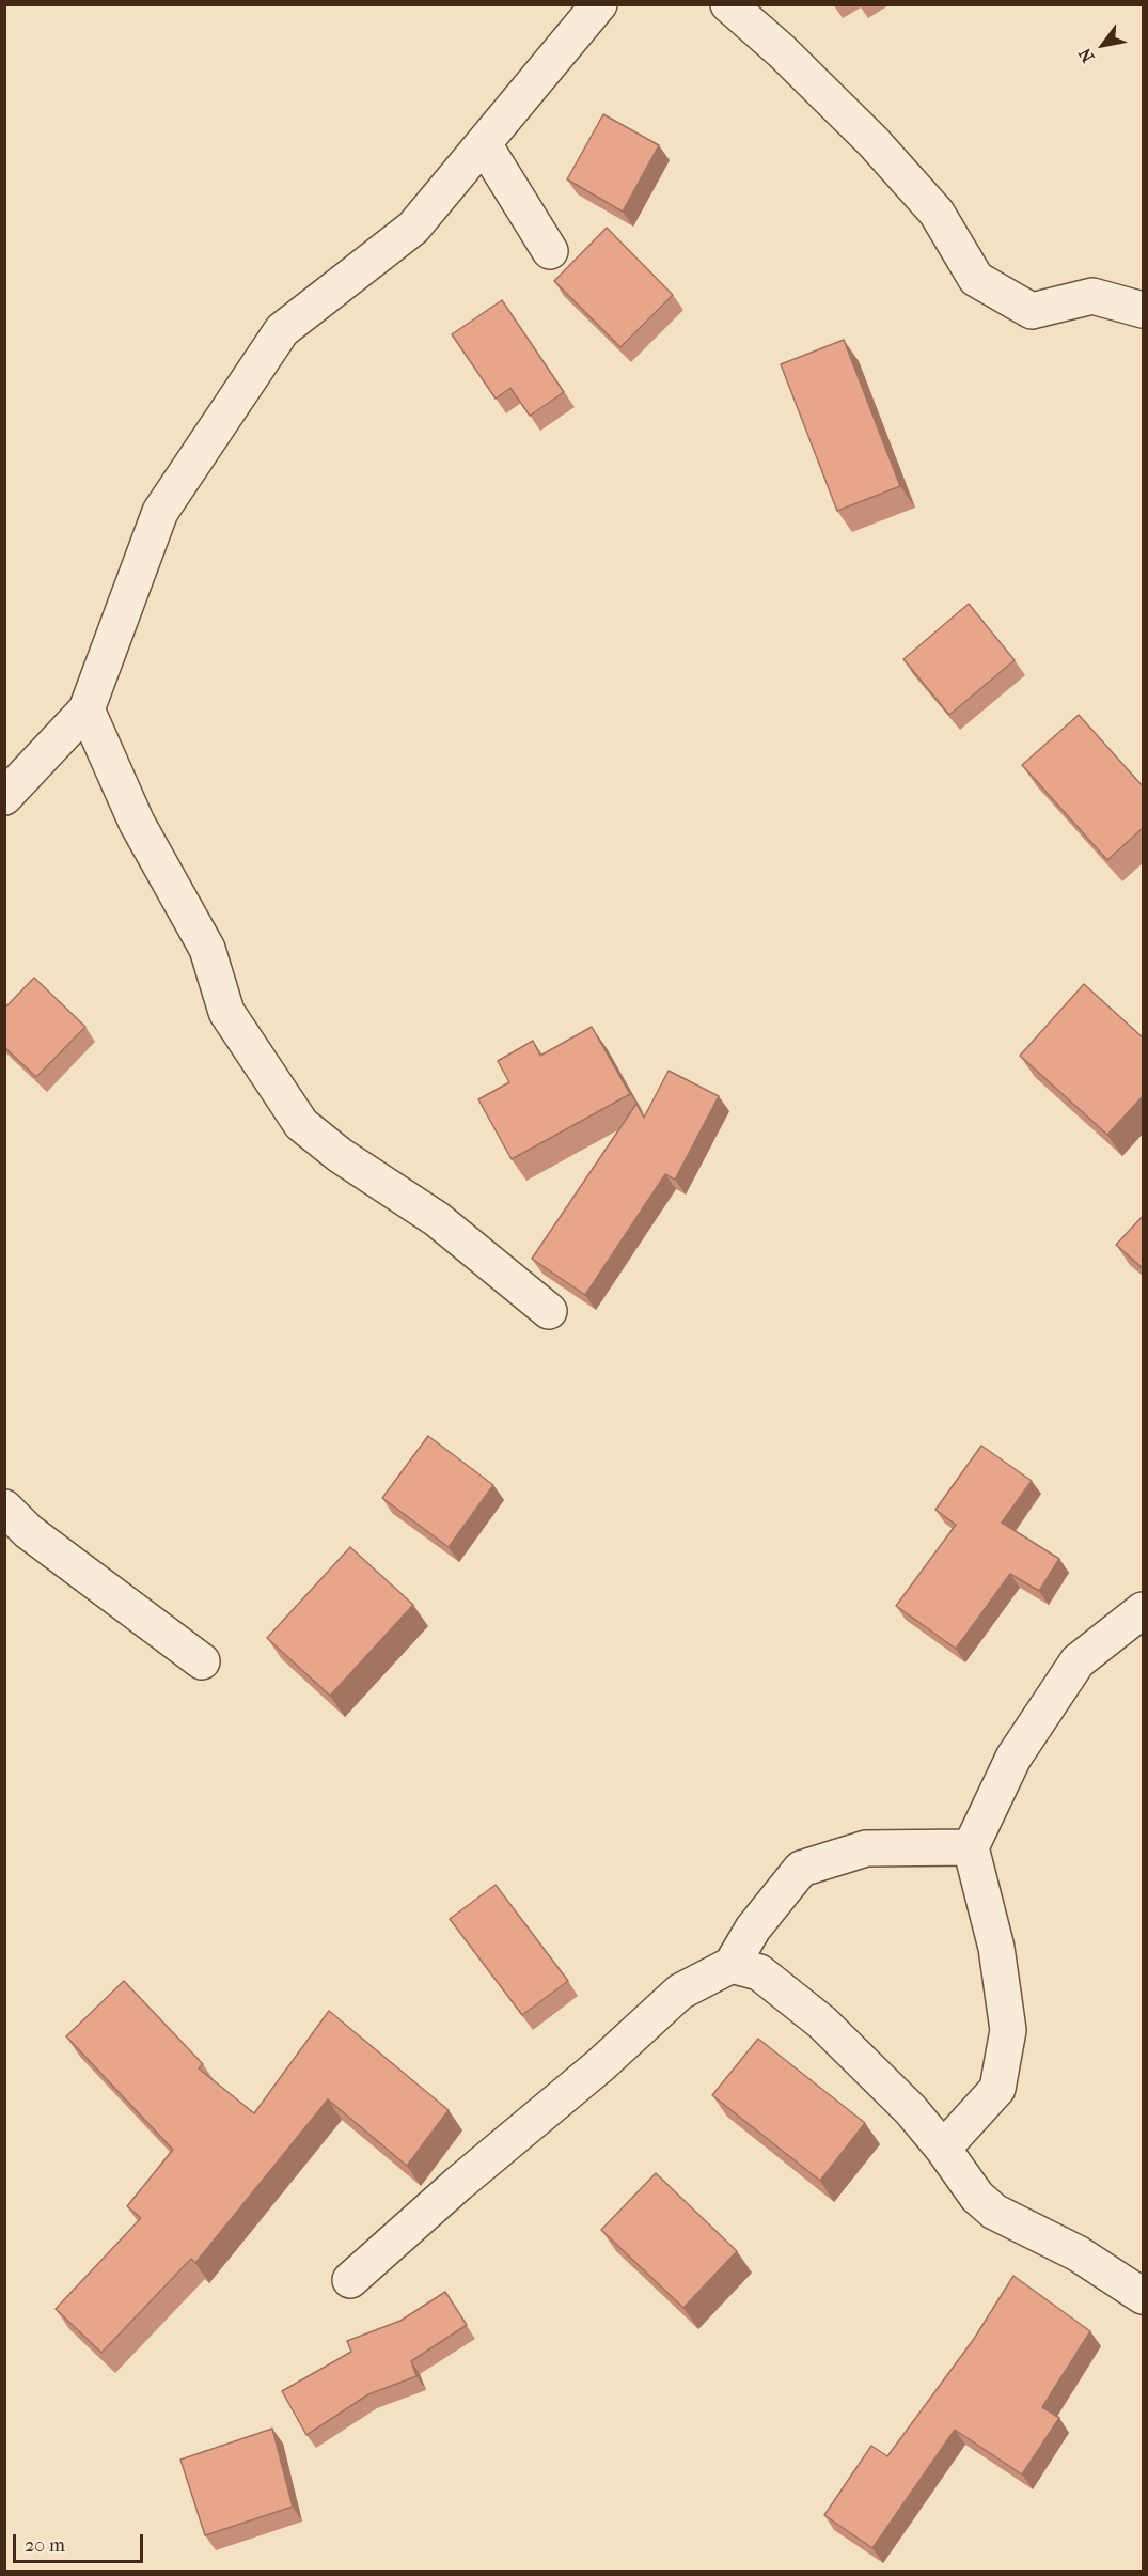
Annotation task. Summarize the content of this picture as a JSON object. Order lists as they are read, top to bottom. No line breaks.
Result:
{"scale_bar":"20 m","north":"bottom left"}
